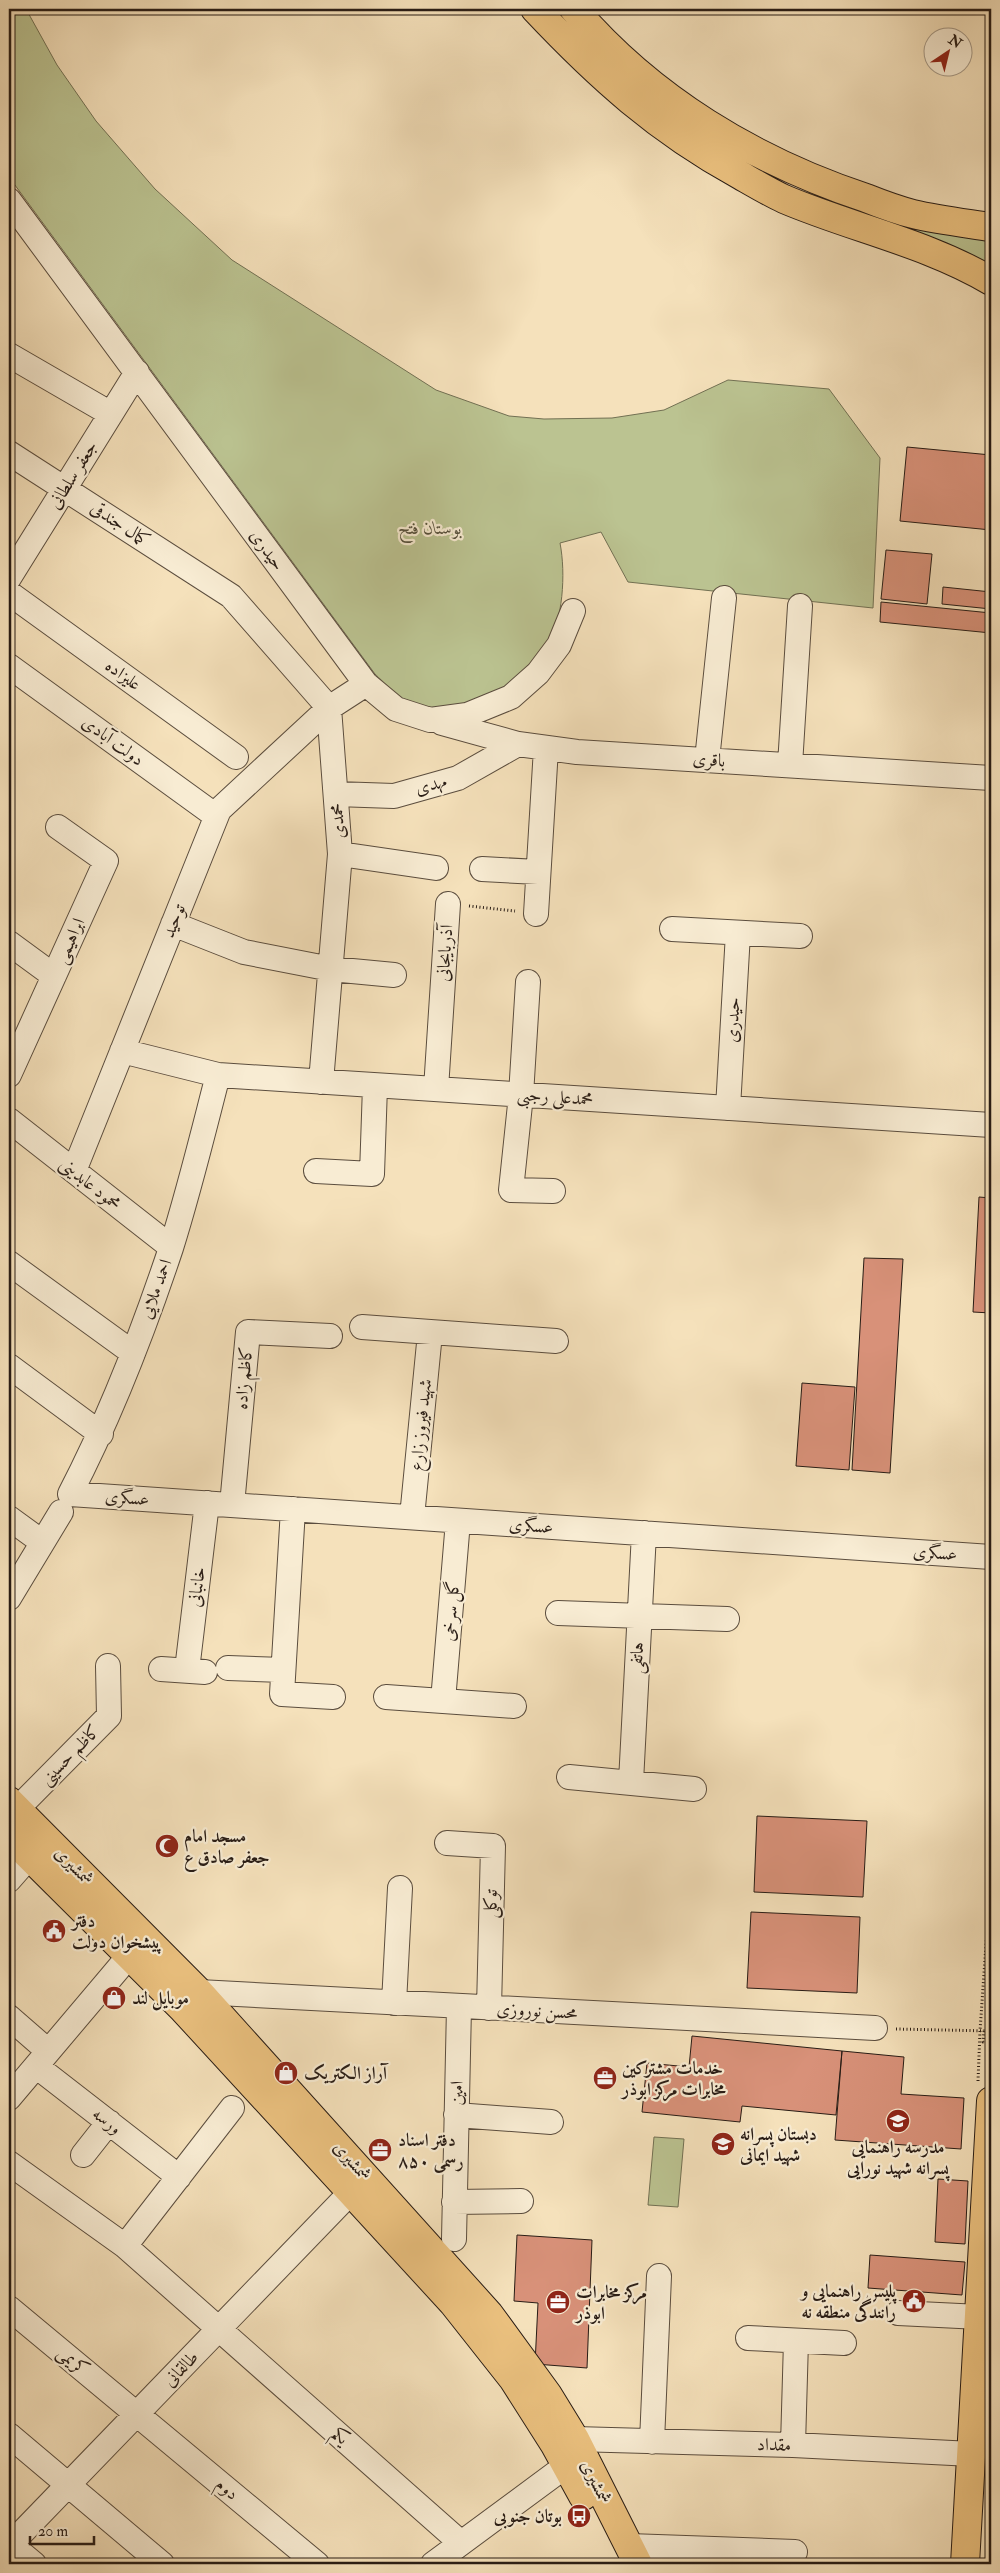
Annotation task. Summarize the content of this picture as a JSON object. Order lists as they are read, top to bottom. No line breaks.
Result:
{"streets":{"main road":["شمشیری"],"street":["جعفر سلطانی","کمال جندقی","حیدری","علیزاده","دولت آبادی","باقری","مهدی","محمدی","توحید","ابراهیمی","آذربایجانی","محمدعلی رجبی","محمود عابدینی","احمد ملایی","کاظم زاده","شهید فیروز زارع","عسگری","خانبانی","گل سرخی","هاتفی","کاظم حسینی","توکلی","محسن نوروزی","امین","ورسه","کریمی","طالقانی","یکم","مقداد","دوم"]},"crossings":[["جعفر سلطانی","کمال جندقی"],["جعفر سلطانی","حیدری"],["کمال جندقی","محمدی"],["کمال جندقی","توحید"],["حیدری","باقری"],["حیدری","توحید"],["حیدری","محمدعلی رجبی"],["دولت آبادی","توحید"],["باقری","مهدی"],["مهدی","محمدی"],["محمدی","توحید"],["محمدی","محمدعلی رجبی"],["توحید","محمدعلی رجبی"],["توحید","محمود عابدینی"],["آذربایجانی","محمدعلی رجبی"],["محمدعلی رجبی","احمد ملایی"],["محمود عابدینی","احمد ملایی"],["احمد ملایی","عسگری"],["کاظم زاده","عسگری"],["شهید فیروز زارع","عسگری"],["عسگری","خانبانی"],["عسگری","گل سرخی"],["عسگری","هاتفی"],["کاظم حسینی","شمشیری"],["شمشیری","محسن نوروزی"],["شمشیری","طالقانی"],["شمشیری","مقداد"],["توکلی","محسن نوروزی"],["محسن نوروزی","امین"],["کریمی","طالقانی"],["کریمی","دوم"],["طالقانی","یکم"],["طالقانی","دوم"]],"parks":["بوستان فتح"],"places":{"mosque":["مسجد امام جعفر صادق ع"],"public building":["دفتر پیشخوان دولت","پلیس راهنمایی و رانندگی منطقه نه"],"shop":["موبایل لند","آراز الکتریک"],"office":["خدمات مشترکین مخابرات مرکز ابوذر","دفتر اسناد رسمی ۸۵۰","مرکز مخابرات ابوذر"],"school or university":["مدرسه راهنمایی پسرانه شهید نورایی","دبستان پسرانه شهید ایمانی"],"bus stop":["بوتان جنوبی"]},"scale_bar":"20 m","north":"top right"}
